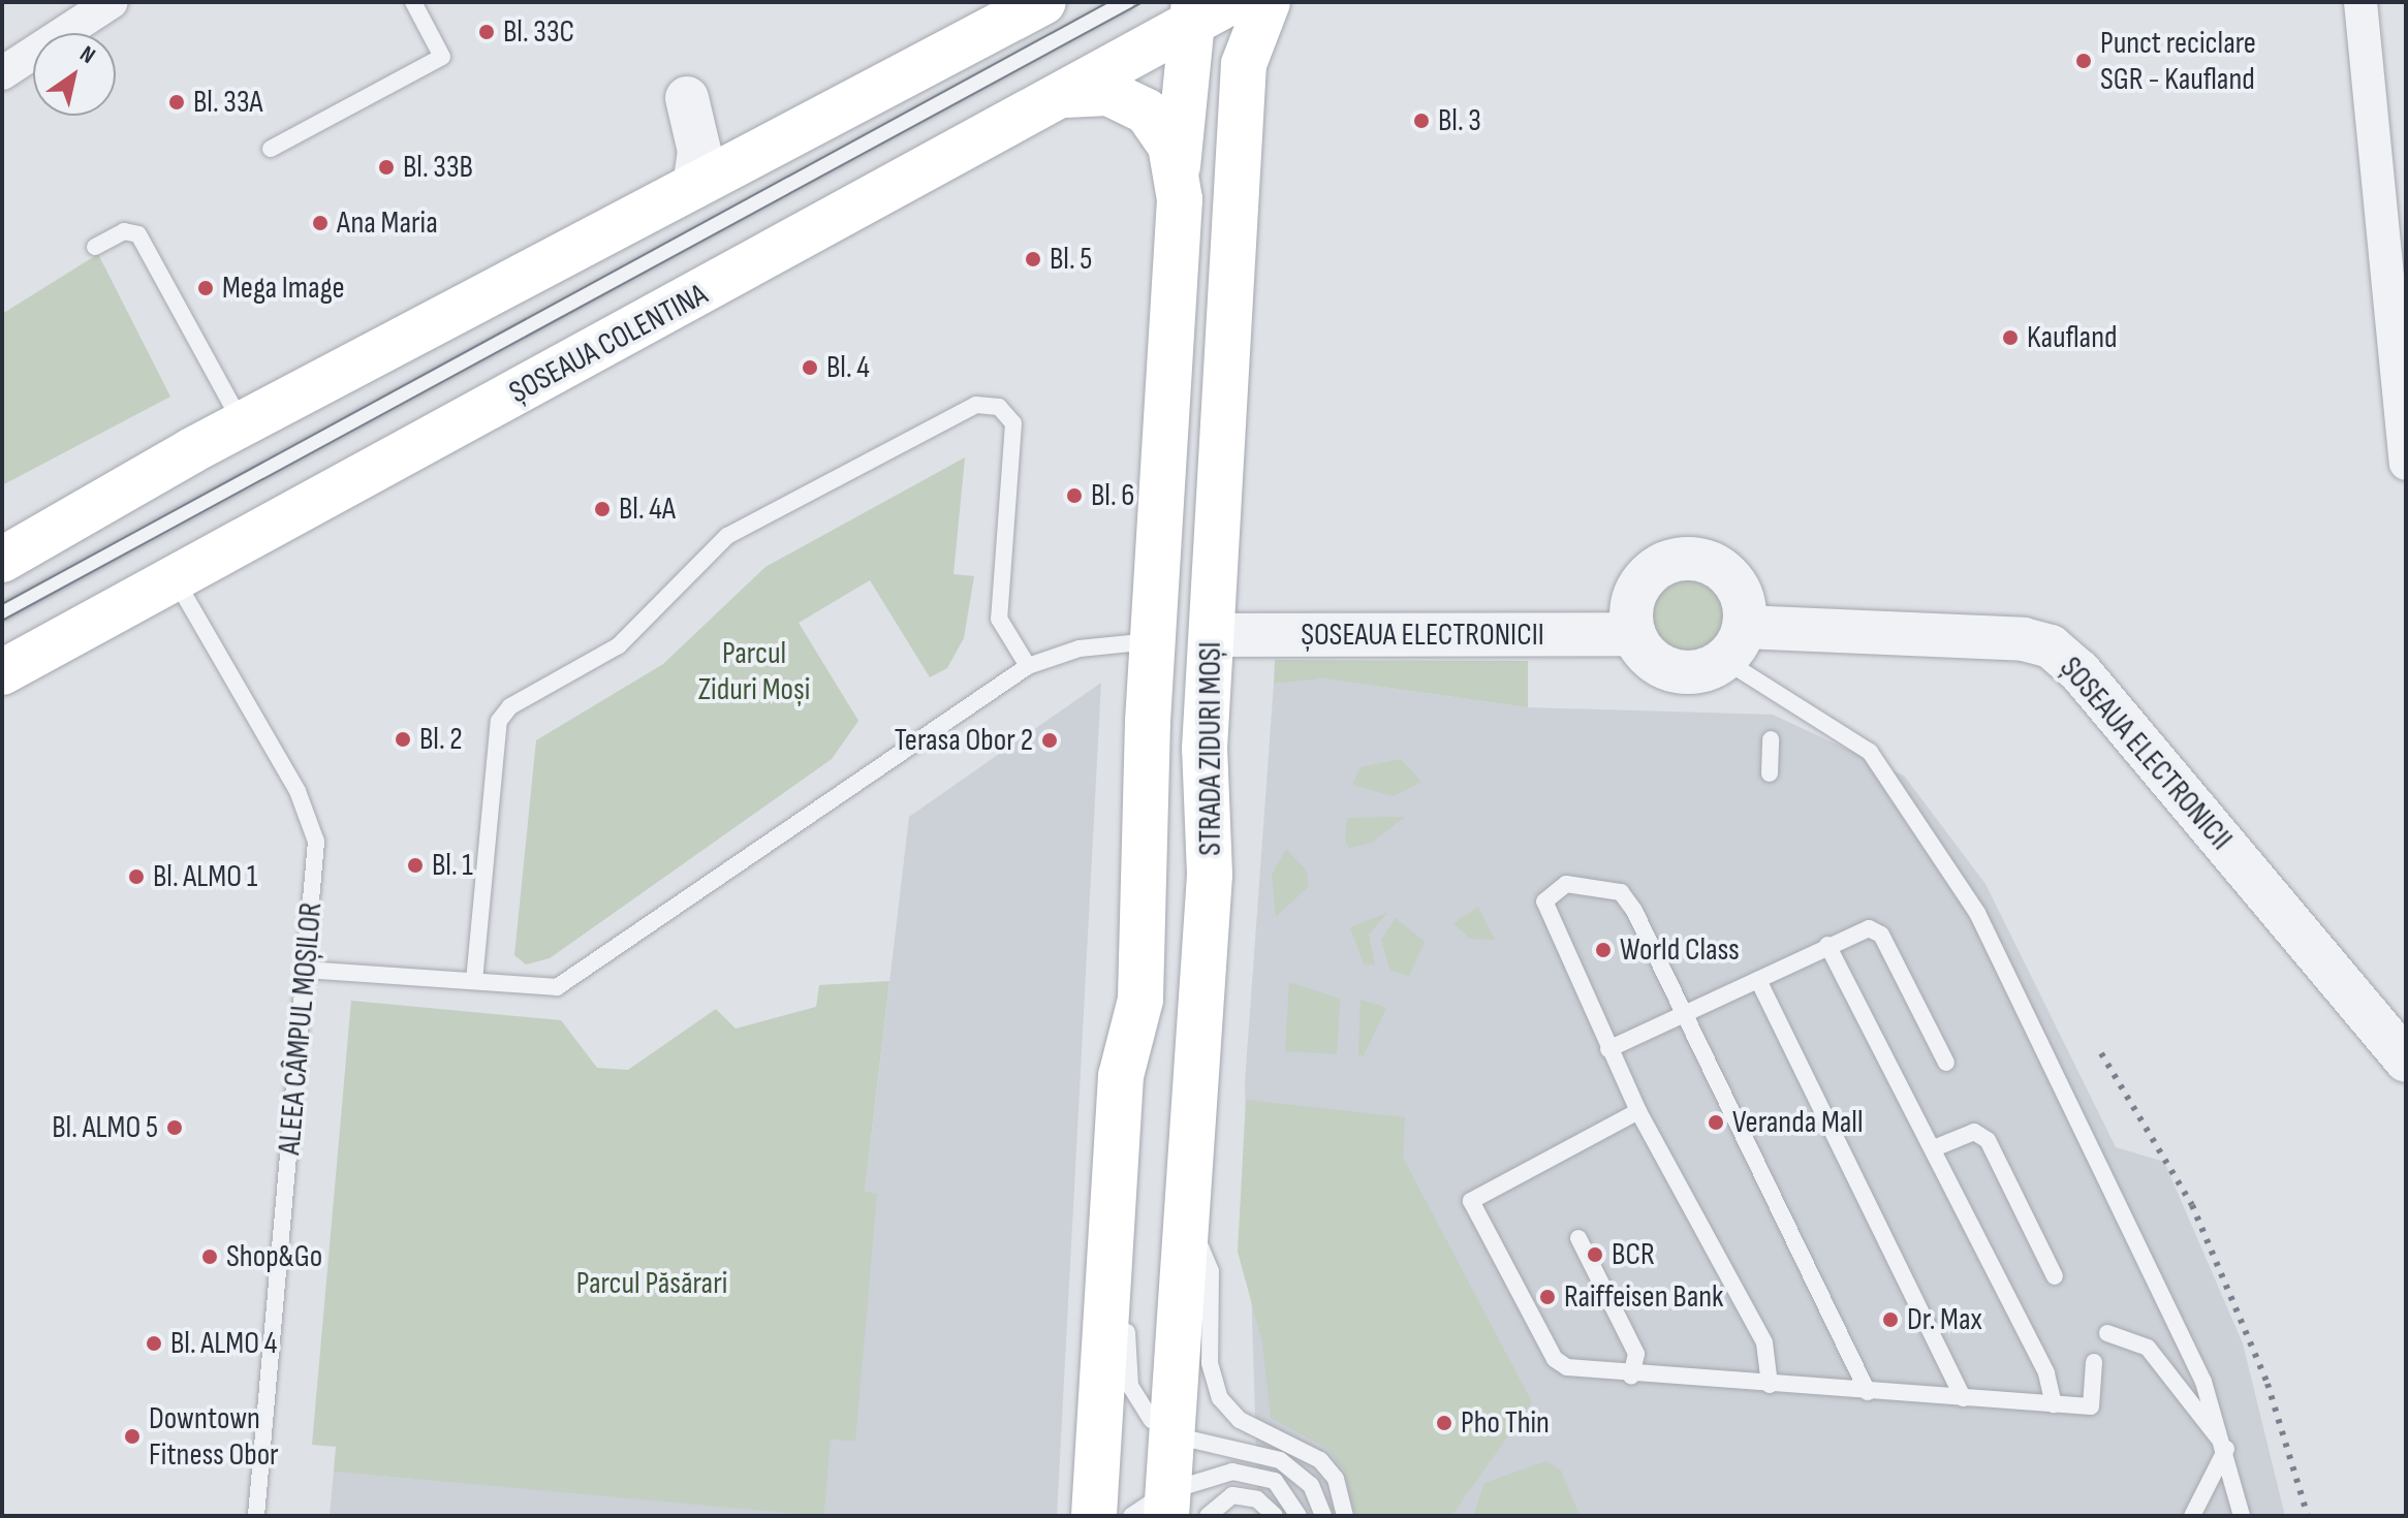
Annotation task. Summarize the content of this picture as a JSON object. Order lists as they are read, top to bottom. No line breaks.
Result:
{"streets":{"main road":["ȘOSEAUA COLENTINA","STRADA ZIDURI MOȘI"],"street":["ȘOSEAUA ELECTRONICII"],"lane":["ALEEA CÂMPUL MOȘILOR"]},"crossings":[["ȘOSEAUA COLENTINA","STRADA ZIDURI MOȘI"],["ȘOSEAUA COLENTINA","ALEEA CÂMPUL MOȘILOR"],["ȘOSEAUA ELECTRONICII","STRADA ZIDURI MOȘI"]],"parks":["Parcul Ziduri Moși","Parcul Păsărari"],"places":["Bl. 33C","Punct reciclare SGR - Kaufland","Bl. 33A","Bl. 3","Bl. 33B","Ana Maria","Bl. 5","Mega Image","Kaufland","Bl. 4","Bl. 6","Bl. 4A","Bl. 2","Terasa Obor 2","Bl. 1","Bl. ALMO 1","World Class","Veranda Mall","Bl. ALMO 5","BCR","Shop&Go","Raiffeisen Bank","Dr. Max","Bl. ALMO 4","Pho Thin","Downtown Fitness Obor"],"north":"top right"}
